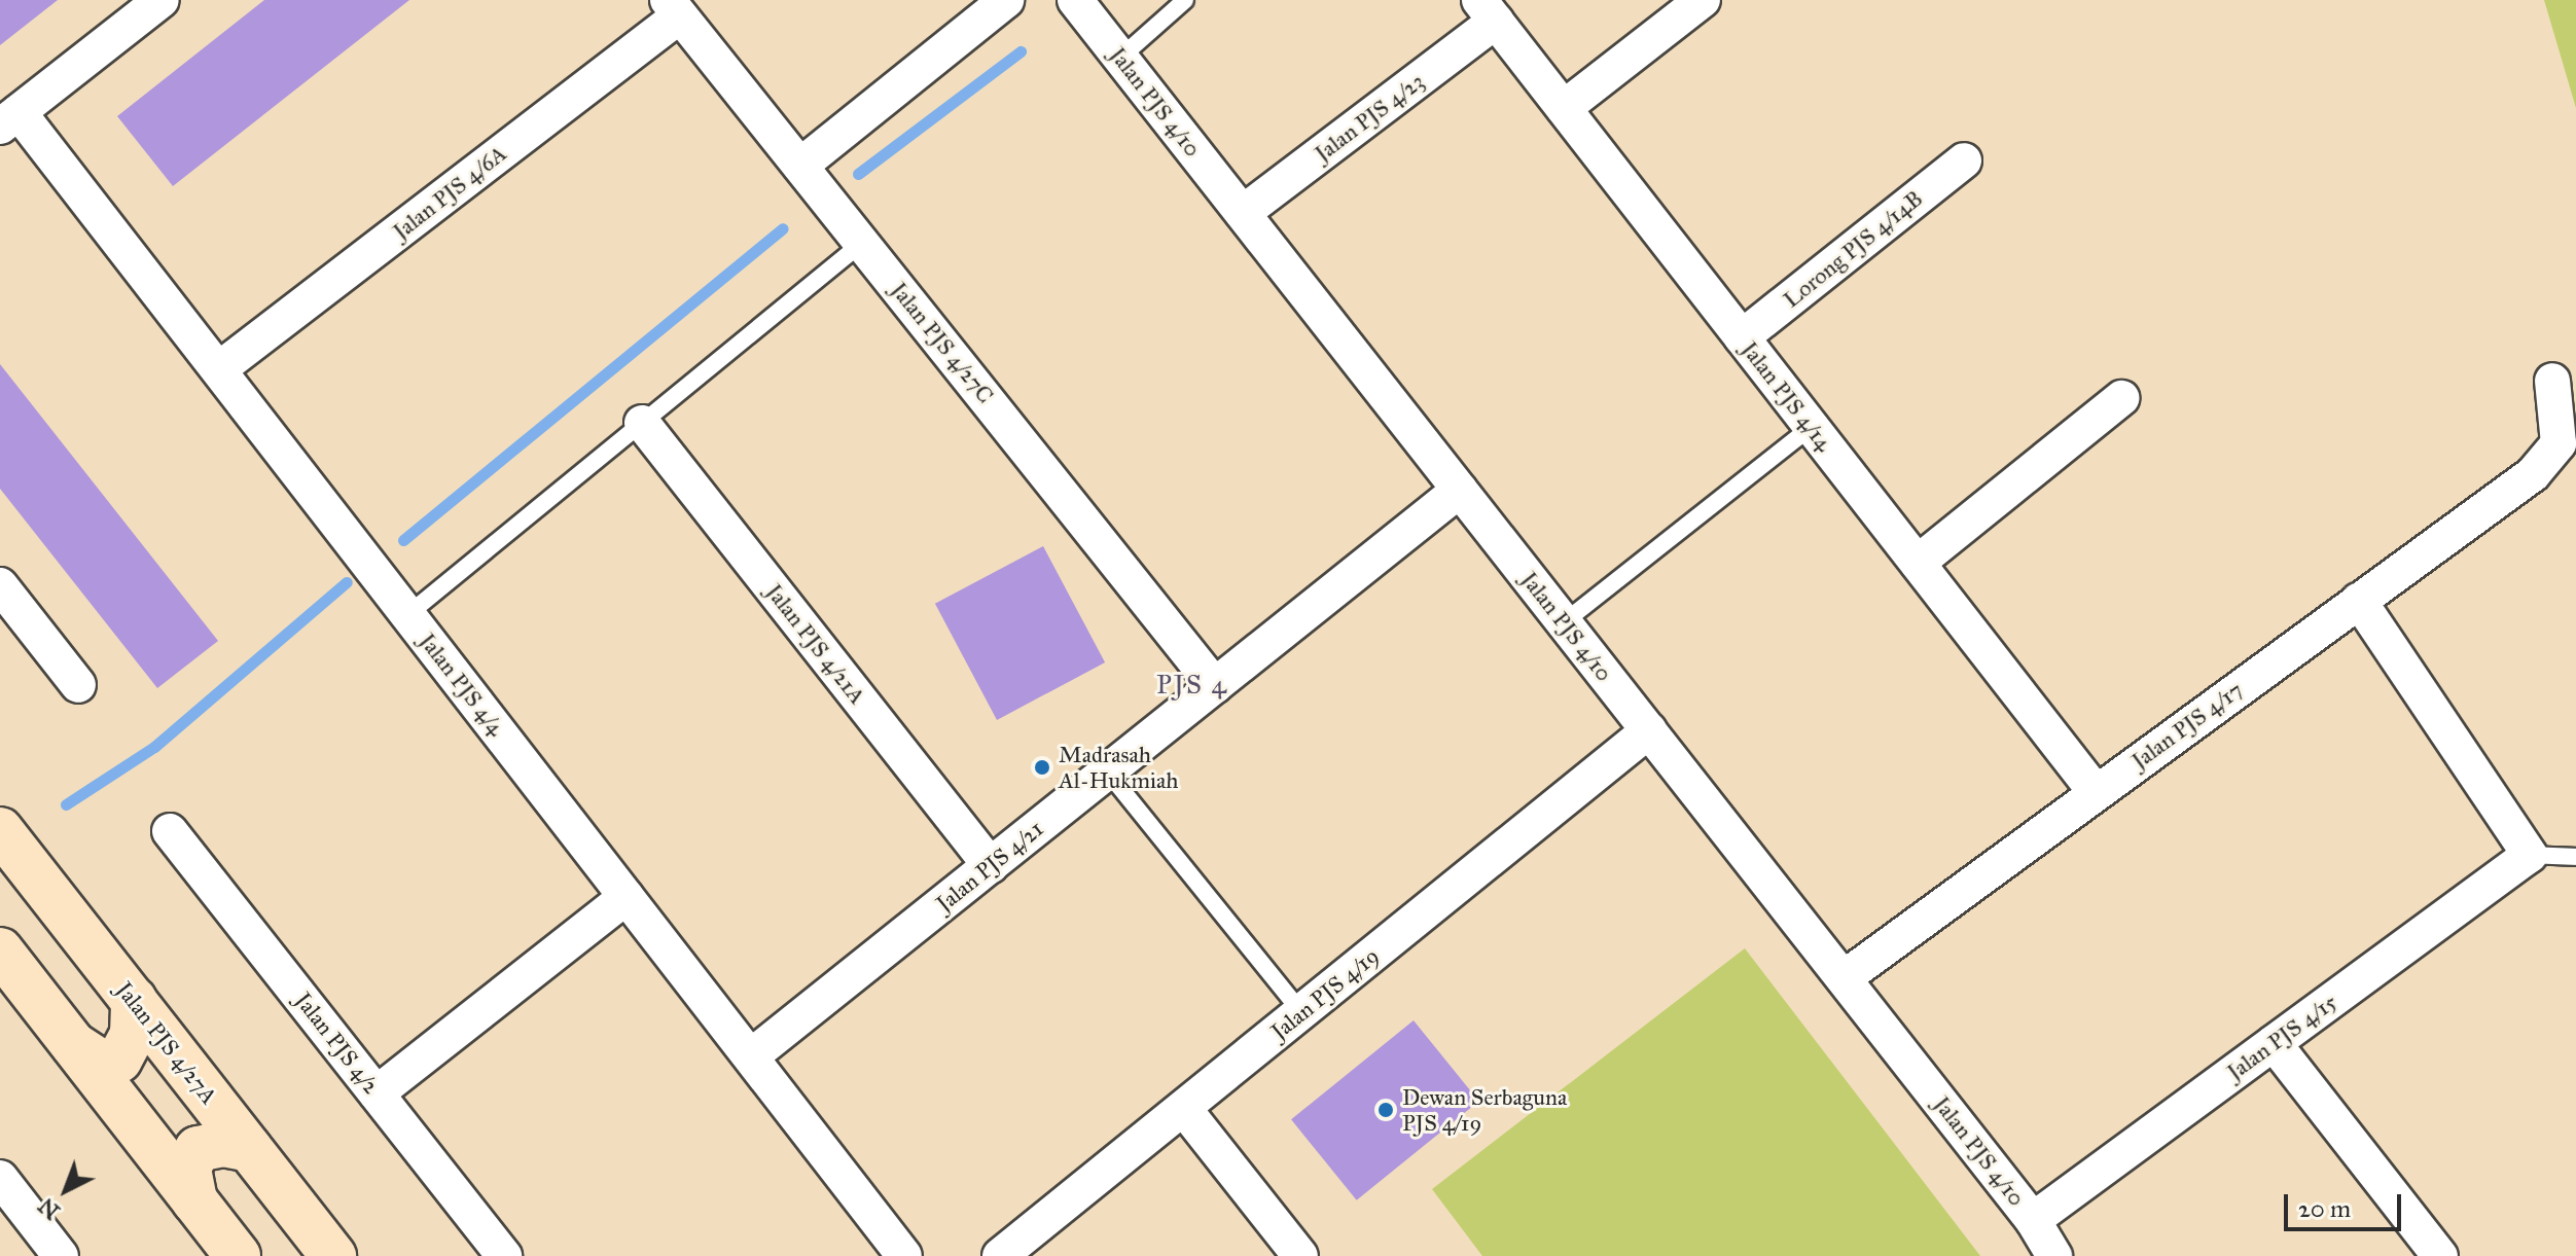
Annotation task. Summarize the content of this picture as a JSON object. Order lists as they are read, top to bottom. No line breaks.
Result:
{"streets":{"main road":["Jalan PJS 4/27A"],"street":["Jalan PJS 4/10","Jalan PJS 4/23","Jalan PJS 4/6A","Lorong PJS 4/14B","Jalan PJS 4/27C","Jalan PJS 4/14","Jalan PJS 4/21A","Jalan PJS 4/4","Jalan PJS 4/17","Jalan PJS 4/21","Jalan PJS 4/19","Jalan PJS 4/15","Jalan PJS 4/2"]},"crossings":[["Jalan PJS 4/10","Jalan PJS 4/23"],["Jalan PJS 4/10","Jalan PJS 4/17"],["Jalan PJS 4/10","Jalan PJS 4/21"],["Jalan PJS 4/10","Jalan PJS 4/19"],["Jalan PJS 4/10","Jalan PJS 4/15"],["Jalan PJS 4/23","Jalan PJS 4/14"],["Jalan PJS 4/6A","Jalan PJS 4/27C"],["Jalan PJS 4/6A","Jalan PJS 4/4"],["Lorong PJS 4/14B","Jalan PJS 4/14"],["Jalan PJS 4/27C","Jalan PJS 4/21"],["Jalan PJS 4/14","Jalan PJS 4/17"],["Jalan PJS 4/21A","Jalan PJS 4/21"],["Jalan PJS 4/4","Jalan PJS 4/21"]],"districts":["PJS 4"],"places":["Madrasah Al-Hukmiah","Dewan Serbaguna PJS 4/19"],"scale_bar":"20 m","north":"bottom left"}
